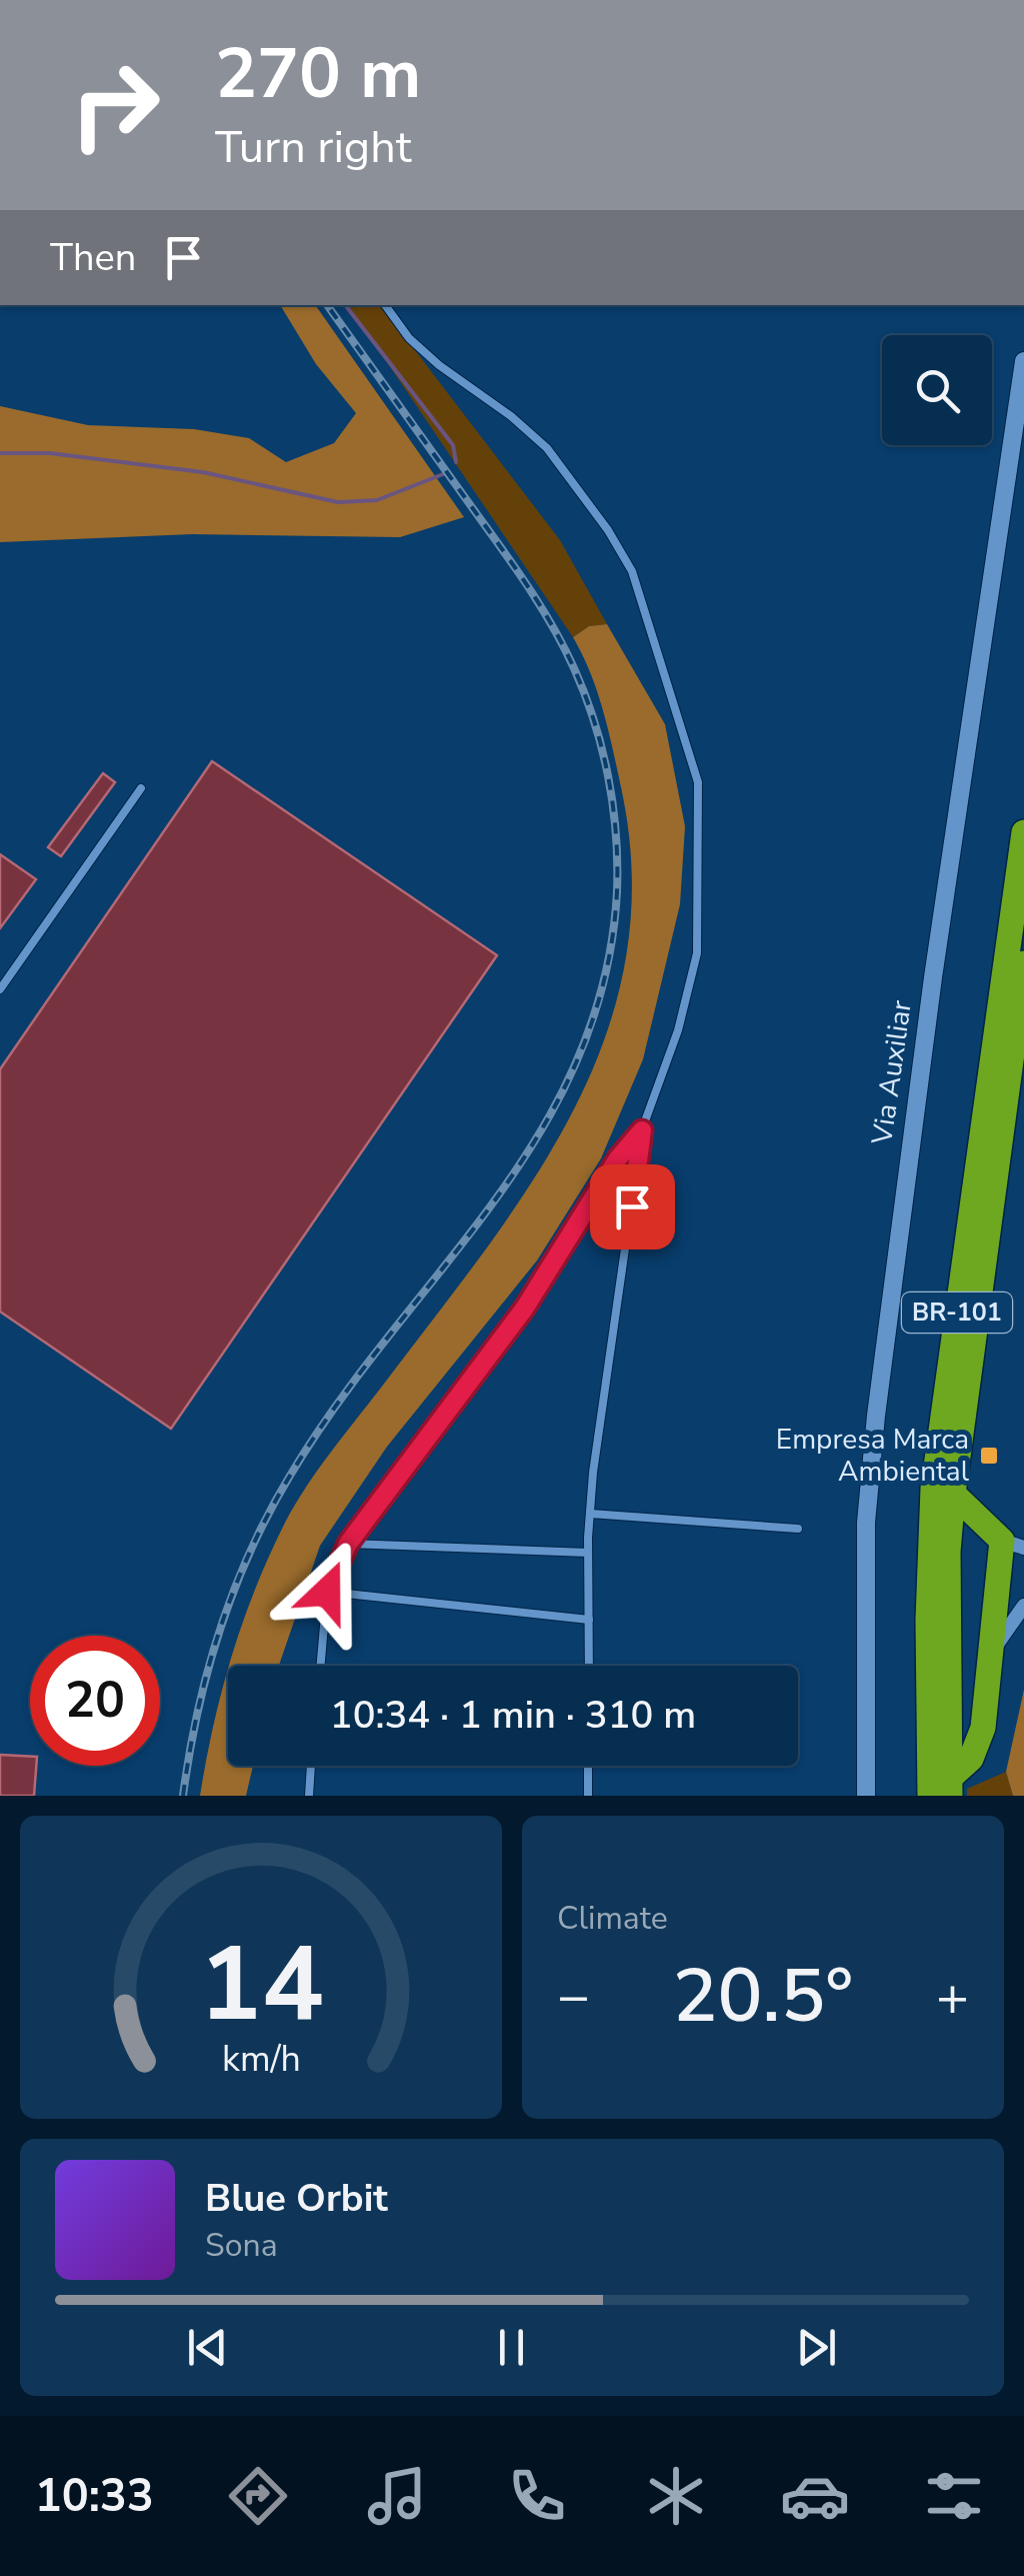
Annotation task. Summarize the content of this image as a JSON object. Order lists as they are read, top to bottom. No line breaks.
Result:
{"streets":{"highway":["BR-101"],"street":["Via Auxiliar"]},"places":{"transit":["Empresa Marca Ambiental"]},"page":{"turn":["270 m","Turn right"],"then":"Then","limit":"20","trip":"10:34 · 1 min · 310 m","tile":"Climate","heat":["−","20.5°","+"],"song":["Blue Orbit","Sona"],"tabs":"10:33","gauge":["14","km/h"]}}
